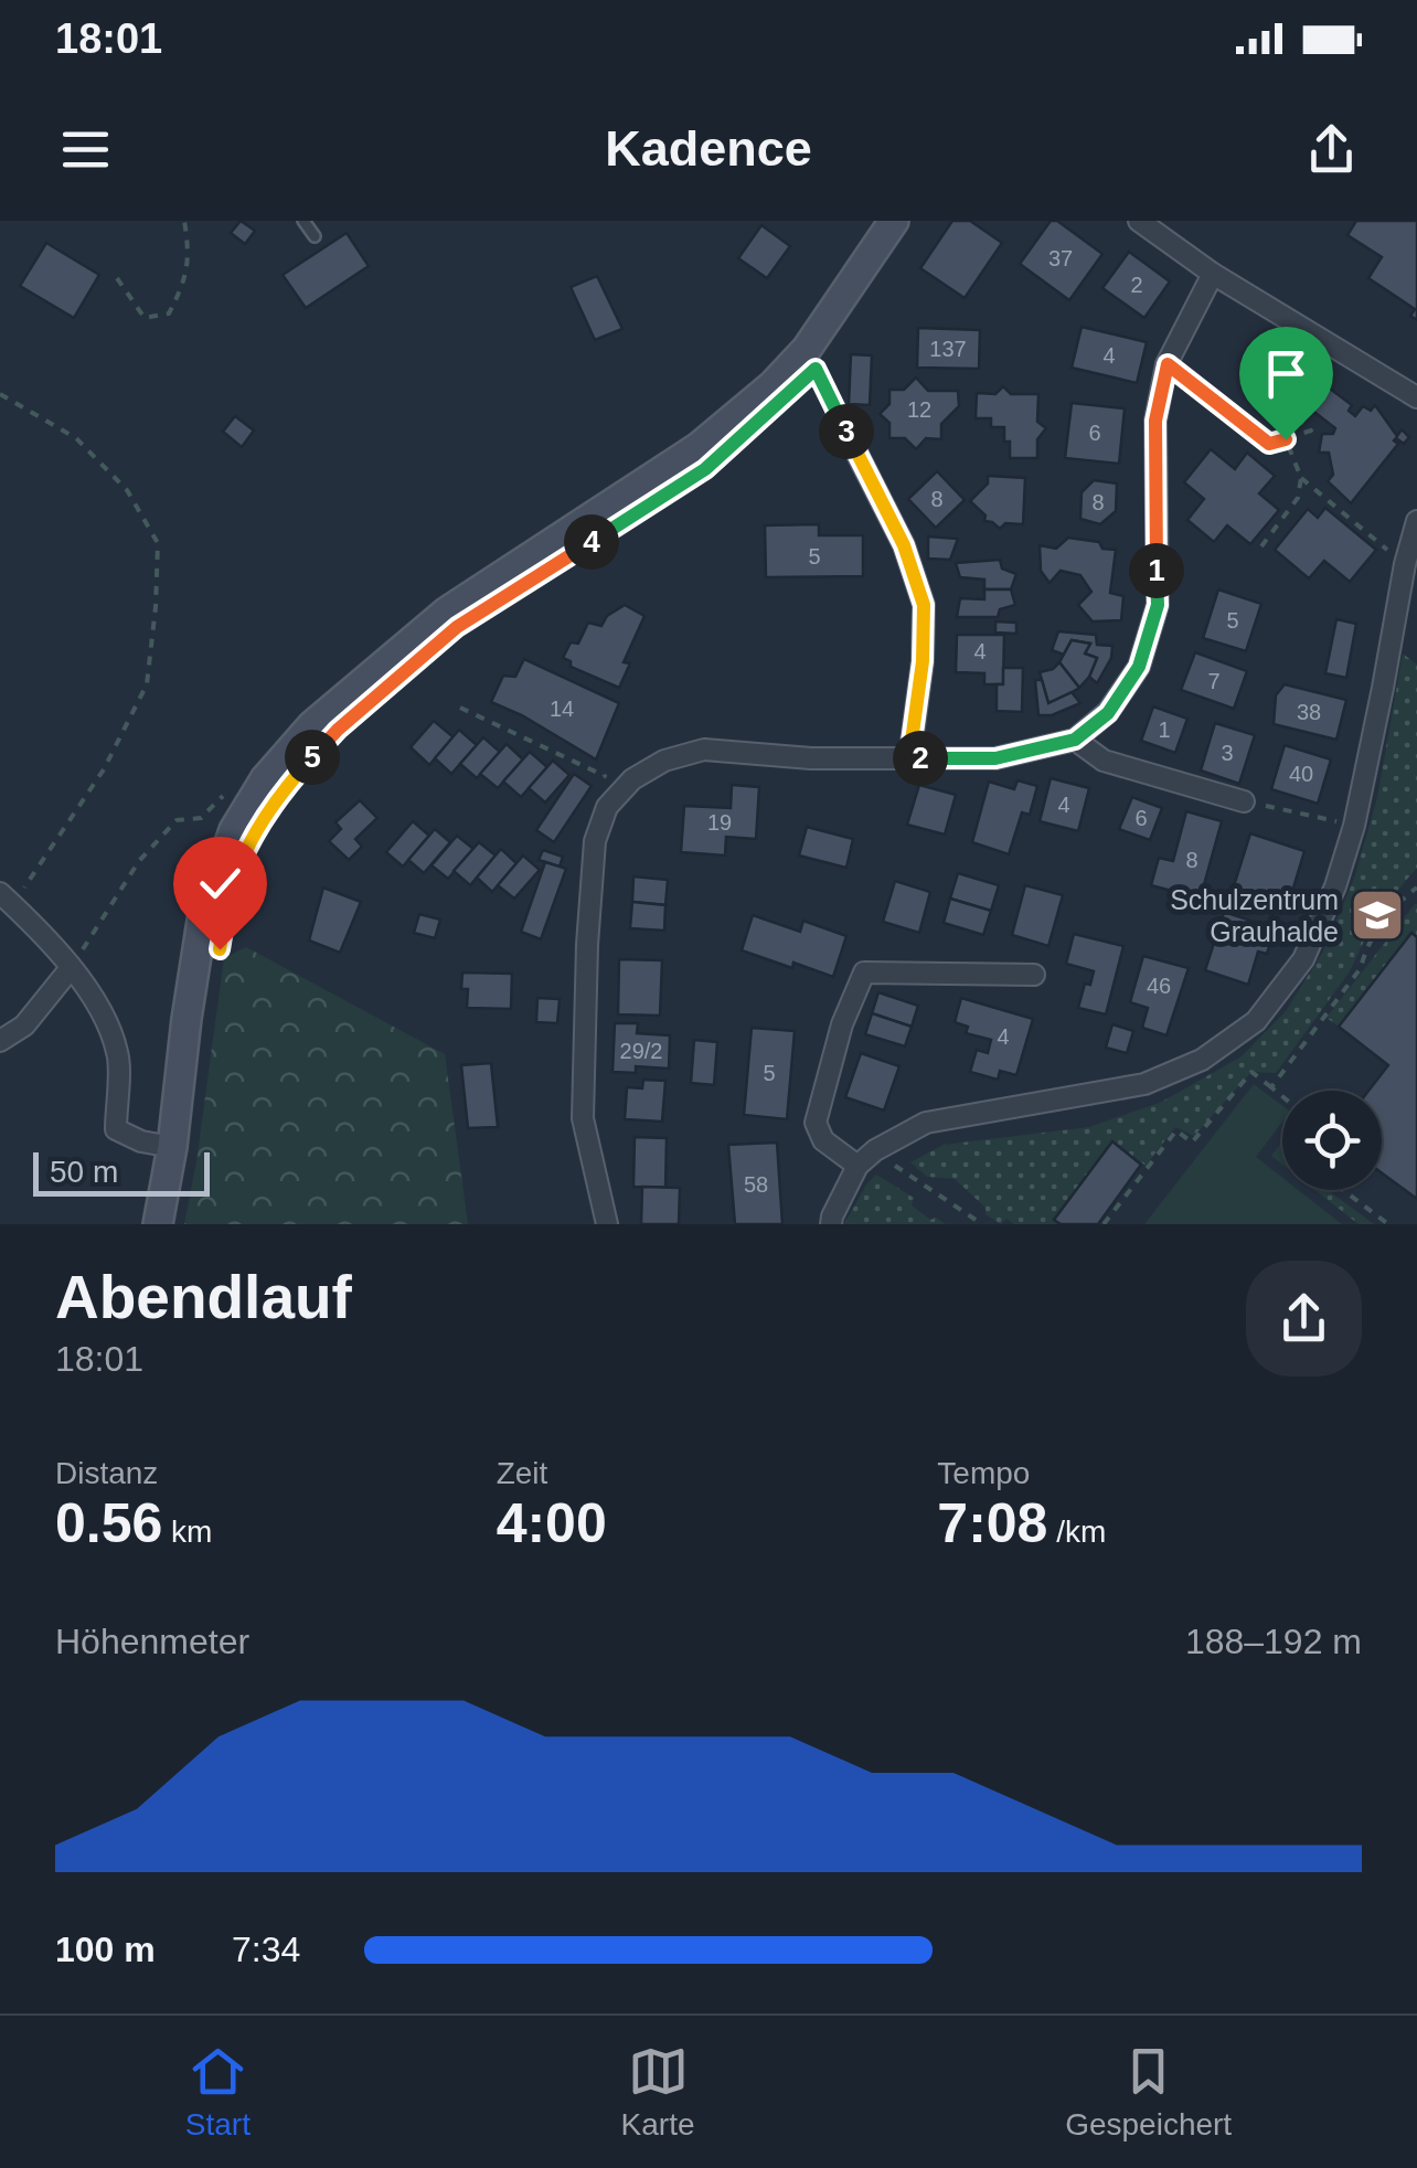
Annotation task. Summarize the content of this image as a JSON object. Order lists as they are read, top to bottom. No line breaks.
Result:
{"places":{"school or university":["Schulzentrum Grauhalde"]},"house_numbers":["37","2","137","4","12","6","8","8","5","5","4","7","14","38","1","3","40","4","6","19","8","46","4","29/2","5","58"],"scale_bar":"50 m","page":{"status":"18:01","header":"Kadence","pins":["3","4","1","5","2"],"scale":"50 m","heading":["Abendlauf","18:01"],"stats":[["Distanz","0.56 km"],["Zeit","4:00"],["Tempo","7:08 /km"]],"chart":["Höhenmeter","188–192 m"],"list":[{"name":"100 m","note":"7:34"}],"tabs":["Start","Karte","Gespeichert"]}}
